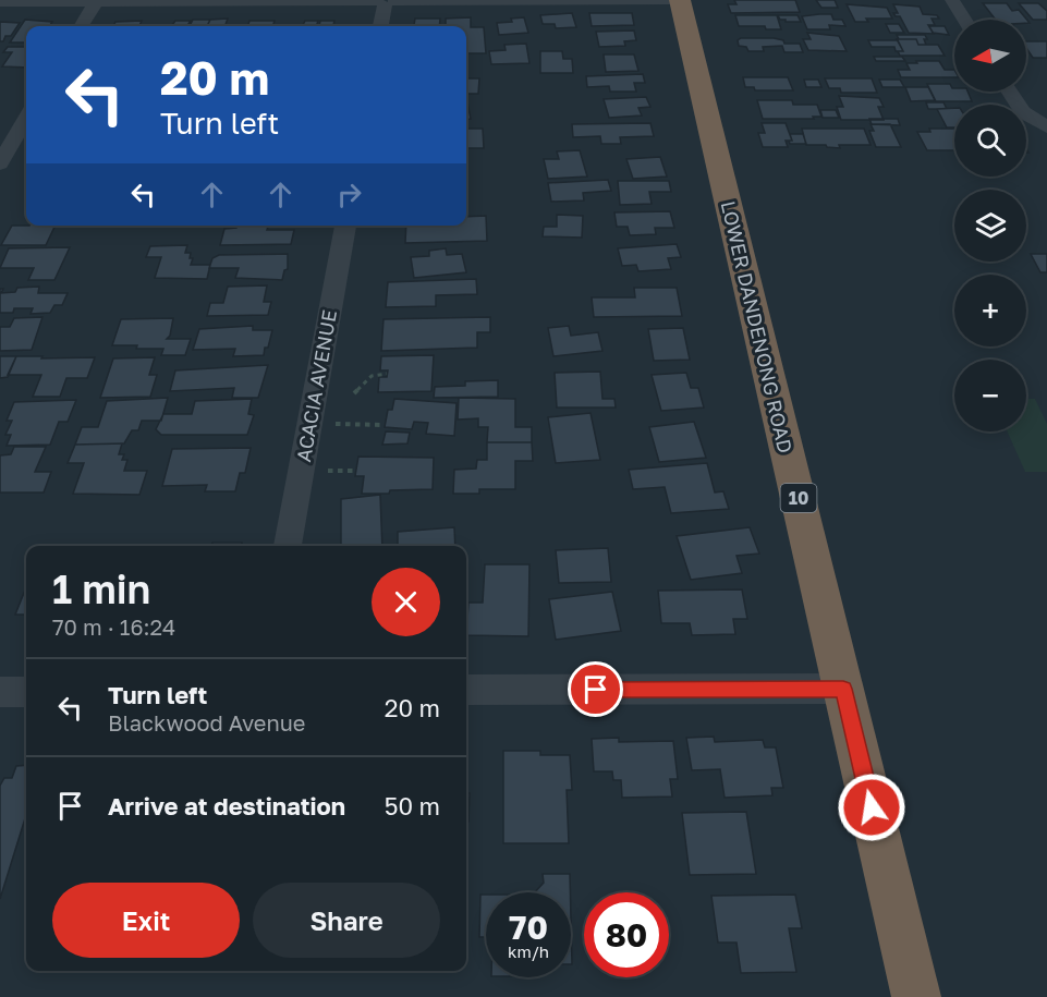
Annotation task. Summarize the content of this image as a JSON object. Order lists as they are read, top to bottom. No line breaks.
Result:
{"streets":{"highway":["LOWER DANDENONG ROAD","10"],"street":["ACACIA AVENUE"]},"north":"left","page":{"map_buttons":["+","−"],"turn":["20 m","Turn left"],"heading":["1 min","70 m · 16:24"],"list":[{"name":"Turn left","note":"Blackwood Avenue","value":"20 m"},{"name":"Arrive at destination","value":"50 m"}],"buttons":["Exit","Share"],"speed":"70 km/h","limit":"80"}}
